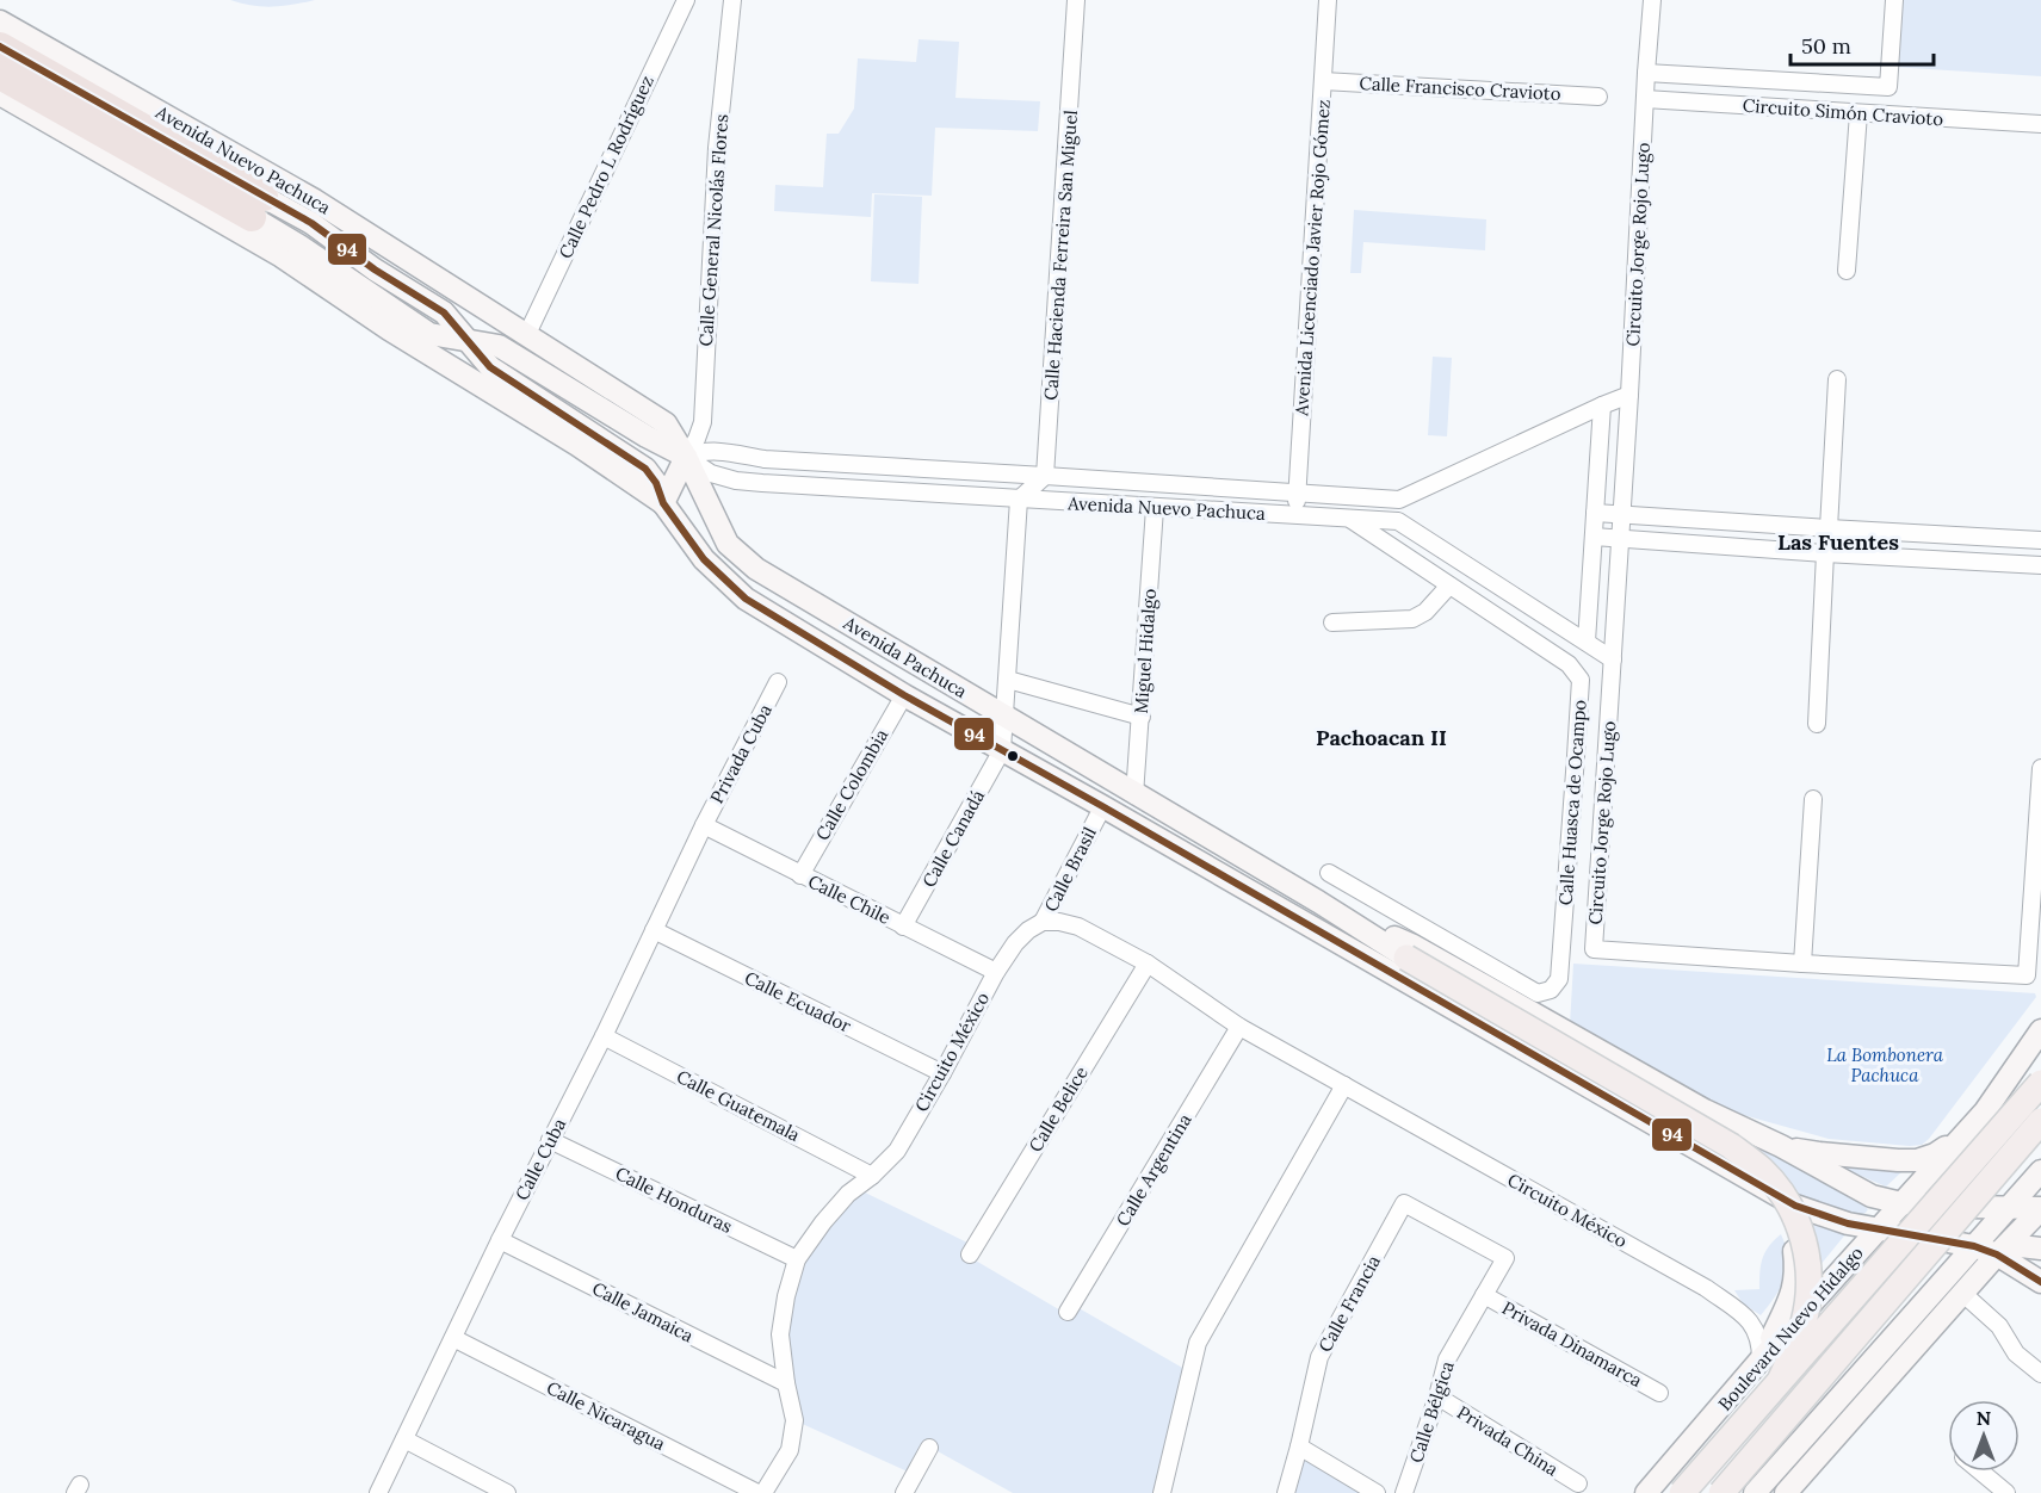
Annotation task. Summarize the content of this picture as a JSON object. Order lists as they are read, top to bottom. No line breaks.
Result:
{"streets":{"main road":["Avenida Nuevo Pachuca","Avenida Pachuca","Boulevard Nuevo Hidalgo"],"street":["Calle Francisco Cravioto","Circuito Simón Cravioto","Calle Pedro L Rodríguez","Calle General Nicolás Flores","Circuito Jorge Rojo Lugo","Calle Hacienda Ferreira San Miguel","Avenida Licenciado Javier Rojo Gómez","Miguel Hidalgo","Privada Cuba","Calle Colombia","Calle Huasca de Ocampo","Calle Canadá","Calle Brasil","Calle Chile","Calle Ecuador","Circuito México","Calle Guatemala","Calle Belice","Calle Cuba","Calle Argentina","Calle Honduras","Calle Francia","Calle Jamaica","Privada Dinamarca","Calle Bélgica","Calle Nicaragua","Privada China"]},"crossings":[["Calle Francisco Cravioto","Avenida Licenciado Javier Rojo Gómez"],["Circuito Simón Cravioto","Circuito Jorge Rojo Lugo"],["Avenida Nuevo Pachuca","Calle Pedro L Rodríguez"],["Avenida Nuevo Pachuca","Calle General Nicolás Flores"],["Avenida Nuevo Pachuca","Circuito Jorge Rojo Lugo"],["Avenida Nuevo Pachuca","Calle Hacienda Ferreira San Miguel"],["Avenida Nuevo Pachuca","Avenida Licenciado Javier Rojo Gómez"],["Avenida Nuevo Pachuca","Miguel Hidalgo"],["Avenida Nuevo Pachuca","Avenida Pachuca"],["Avenida Nuevo Pachuca","Calle Huasca de Ocampo"],["Calle General Nicolás Flores","Avenida Pachuca"],["Miguel Hidalgo","Avenida Pachuca"],["Avenida Pachuca","Calle Colombia"],["Avenida Pachuca","Calle Canadá"],["Avenida Pachuca","Boulevard Nuevo Hidalgo"],["Privada Cuba","Calle Chile"],["Privada Cuba","Calle Cuba"],["Calle Colombia","Calle Chile"],["Calle Canadá","Calle Chile"],["Calle Brasil","Circuito México"],["Calle Chile","Circuito México"],["Calle Chile","Calle Cuba"],["Calle Ecuador","Circuito México"],["Calle Ecuador","Calle Cuba"],["Circuito México","Calle Guatemala"],["Circuito México","Calle Belice"],["Circuito México","Calle Argentina"],["Circuito México","Calle Honduras"],["Circuito México","Calle Jamaica"],["Circuito México","Boulevard Nuevo Hidalgo"],["Circuito México","Calle Nicaragua"],["Calle Guatemala","Calle Cuba"],["Calle Cuba","Calle Honduras"],["Calle Cuba","Calle Jamaica"],["Calle Cuba","Calle Nicaragua"],["Calle Francia","Calle Bélgica"],["Privada Dinamarca","Calle Bélgica"],["Calle Bélgica","Privada China"]],"districts":["Las Fuentes","Pachoacan II"],"parks":["La Bombonera Pachuca"],"lines":["transit line 94"],"scale_bar":"50 m","north":"top"}
